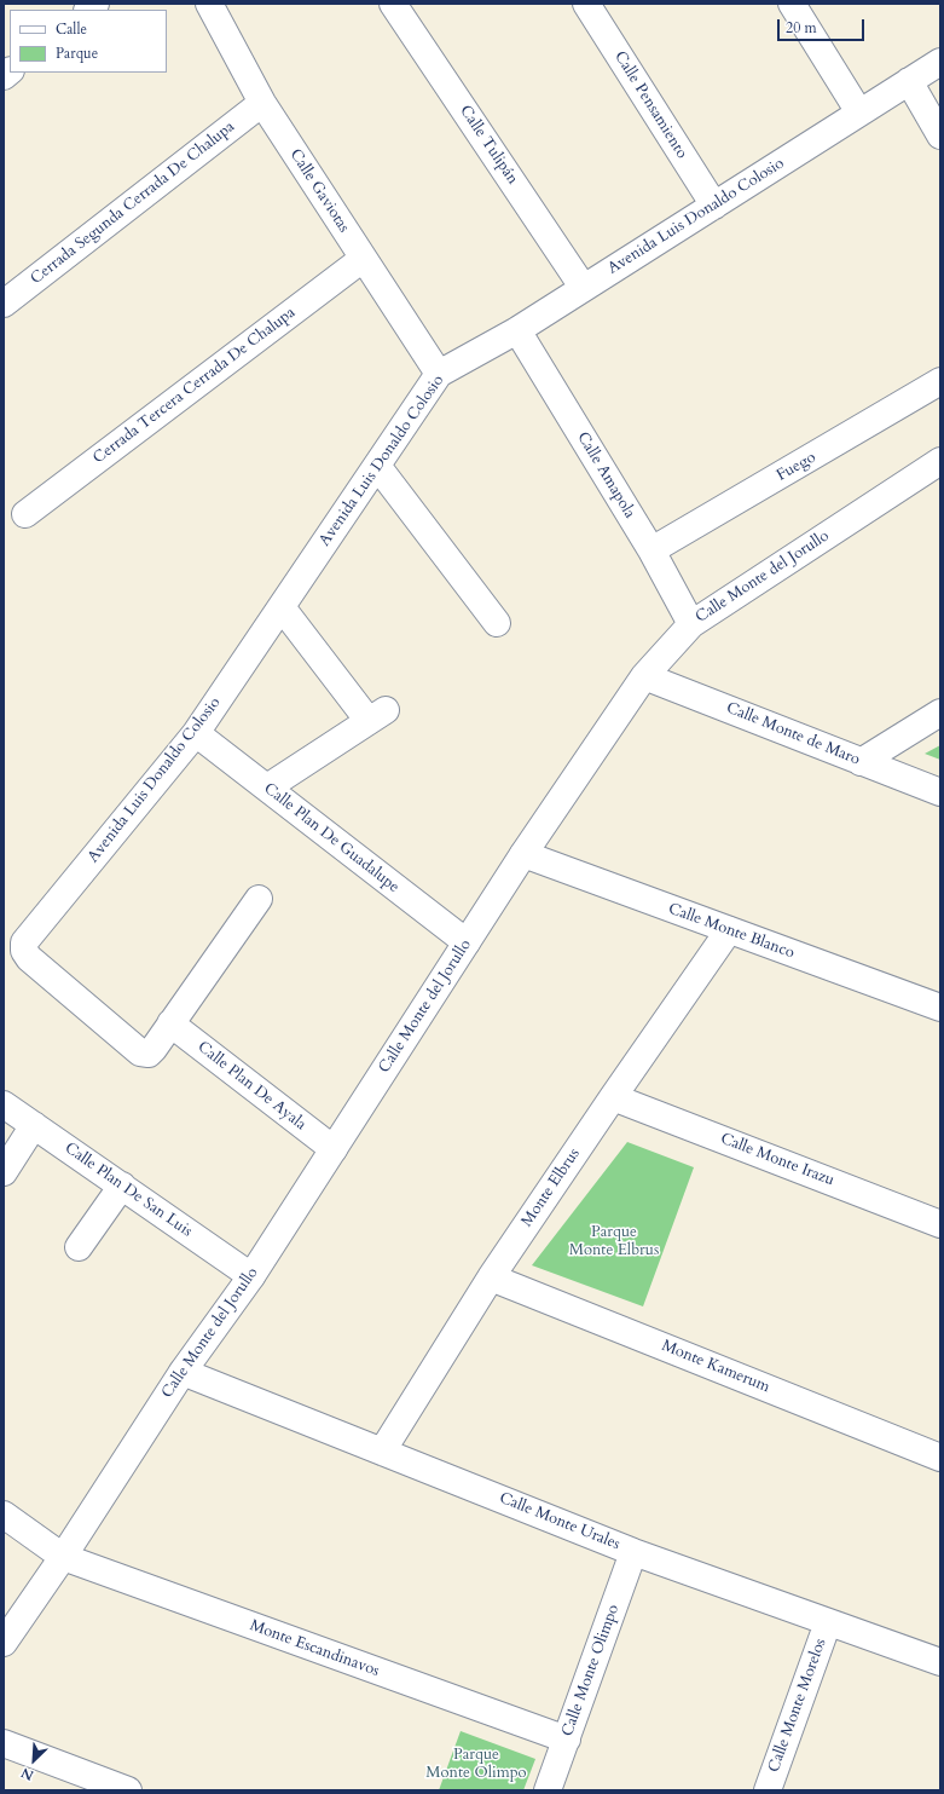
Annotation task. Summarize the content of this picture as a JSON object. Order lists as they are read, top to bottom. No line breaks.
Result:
{"streets":{"street":["Calle Pensamiento","Calle Tulipán","Calle Gaviotas","Cerrada Segunda Cerrada De Chalupa","Avenida Luis Donaldo Colosio","Cerrada Tercera Cerrada De Chalupa","Fuego","Calle Amapola","Calle Monte del Jorullo","Calle Monte de Maro","Calle Plan De Guadalupe","Calle Monte Blanco","Calle Plan De Ayala","Calle Monte Irazu","Monte Elbrus","Calle Plan De San Luis","Monte Kamerum","Calle Monte Urales","Monte Escandinavos","Calle Monte Olimpo","Calle Monte Morelos"]},"crossings":[["Calle Pensamiento","Avenida Luis Donaldo Colosio"],["Calle Tulipán","Avenida Luis Donaldo Colosio"],["Calle Gaviotas","Cerrada Segunda Cerrada De Chalupa"],["Calle Gaviotas","Avenida Luis Donaldo Colosio"],["Calle Gaviotas","Cerrada Tercera Cerrada De Chalupa"],["Avenida Luis Donaldo Colosio","Calle Amapola"],["Avenida Luis Donaldo Colosio","Calle Plan De Guadalupe"],["Avenida Luis Donaldo Colosio","Calle Plan De Ayala"],["Fuego","Calle Amapola"],["Calle Amapola","Calle Monte del Jorullo"],["Calle Monte del Jorullo","Calle Monte de Maro"],["Calle Monte del Jorullo","Calle Plan De Guadalupe"],["Calle Monte del Jorullo","Calle Monte Blanco"],["Calle Monte del Jorullo","Calle Plan De Ayala"],["Calle Monte del Jorullo","Calle Plan De San Luis"],["Calle Monte del Jorullo","Calle Monte Urales"],["Calle Monte del Jorullo","Monte Escandinavos"],["Calle Monte Blanco","Monte Elbrus"],["Calle Monte Irazu","Monte Elbrus"],["Monte Elbrus","Monte Kamerum"],["Monte Elbrus","Calle Monte Urales"],["Calle Monte Urales","Calle Monte Olimpo"],["Calle Monte Urales","Calle Monte Morelos"],["Monte Escandinavos","Calle Monte Olimpo"]],"parks":["Parque Monte Elbrus","Parque Monte Olimpo"],"legend":["Calle","Parque"],"scale_bar":"20 m","north":"bottom left"}
